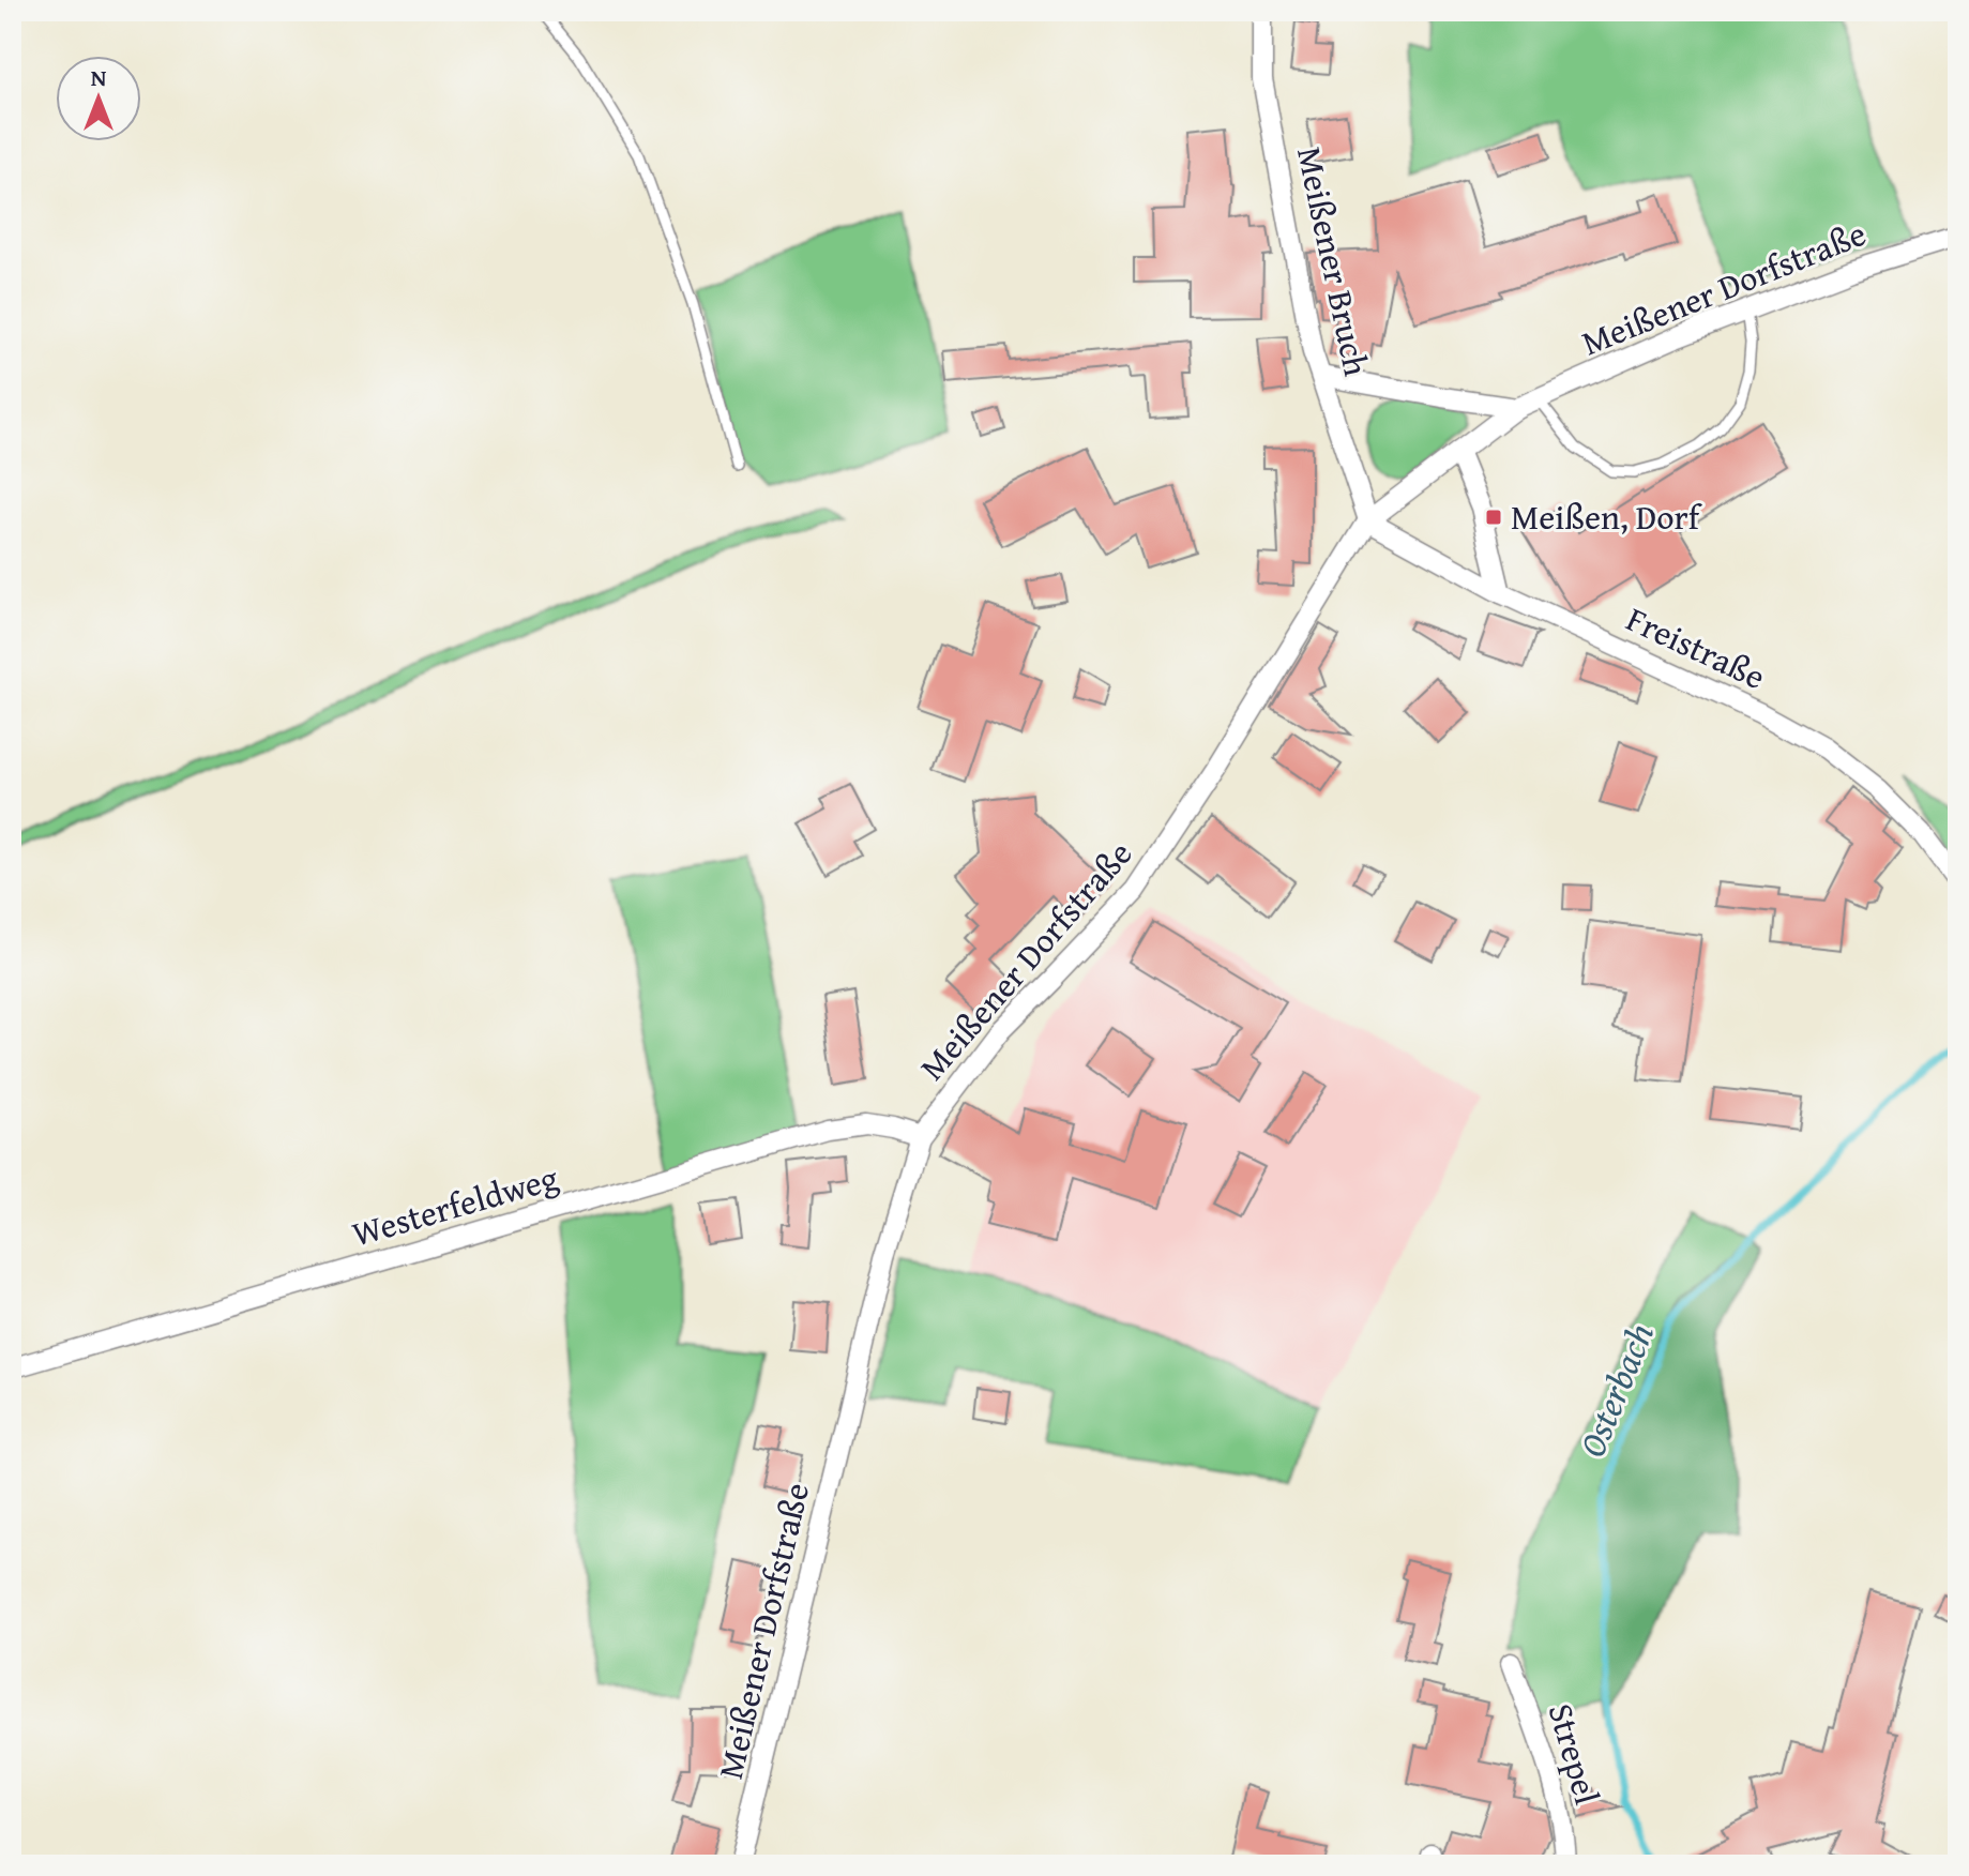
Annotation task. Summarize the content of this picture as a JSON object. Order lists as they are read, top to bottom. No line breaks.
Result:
{"streets":{"street":["Meißener Bruch","Meißener Dorfstraße","Freistraße","Westerfeldweg","Strepel"]},"crossings":[["Meißener Bruch","Meißener Dorfstraße"],["Meißener Bruch","Freistraße"],["Meißener Dorfstraße","Freistraße"],["Meißener Dorfstraße","Westerfeldweg"]],"water":["Osterbach"],"places":{"transit":["Meißen, Dorf"]},"north":"top"}
